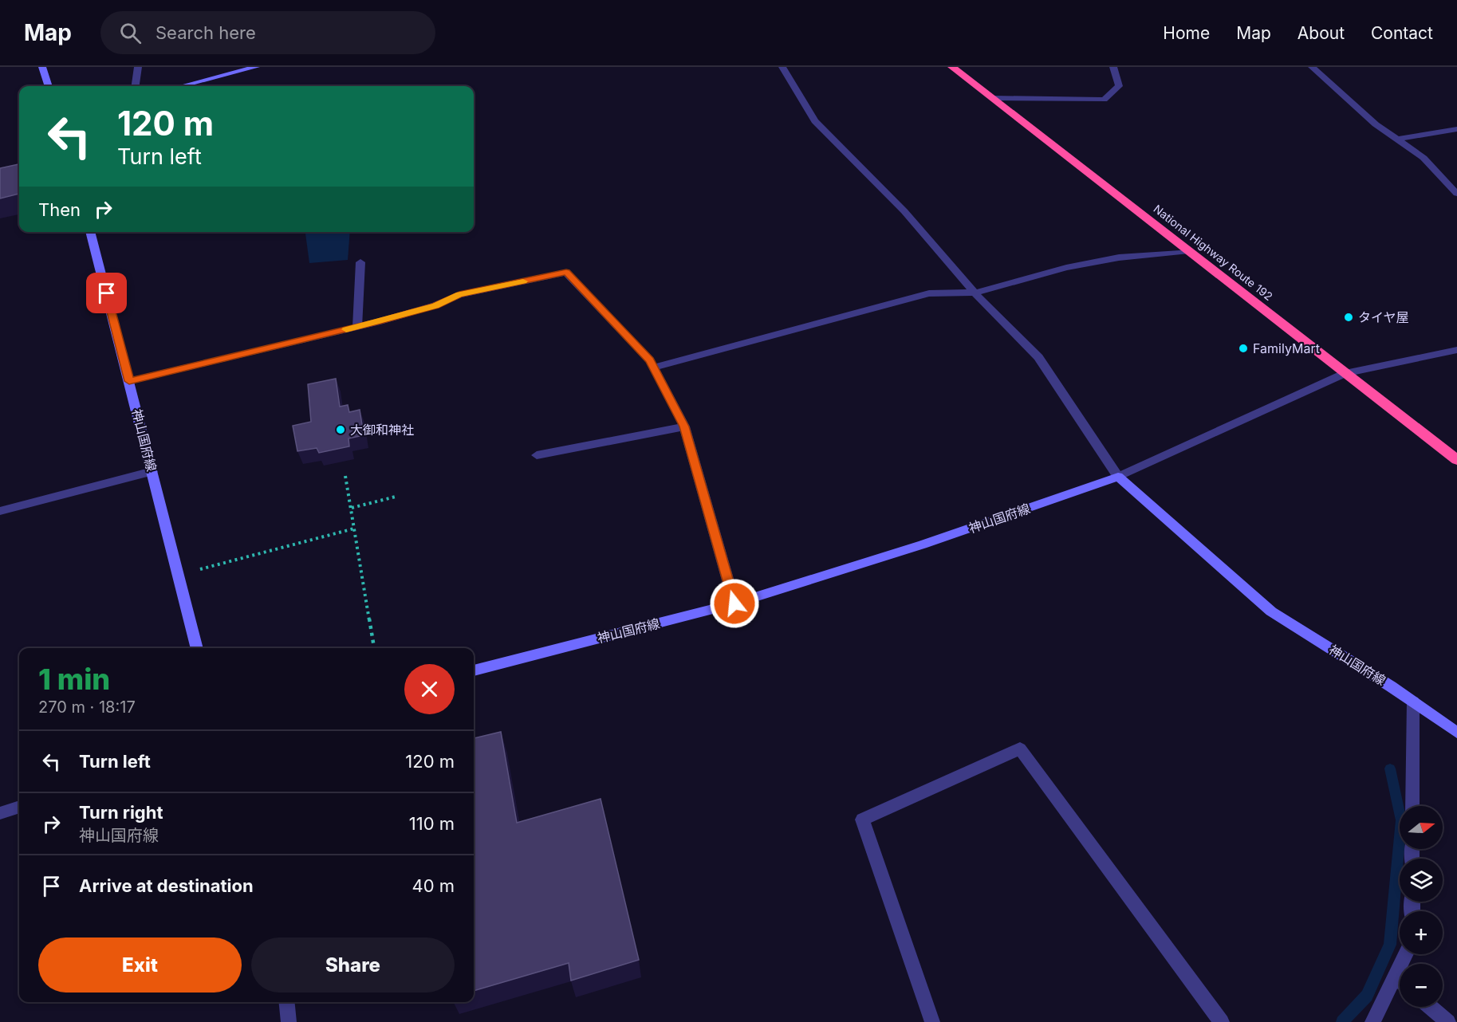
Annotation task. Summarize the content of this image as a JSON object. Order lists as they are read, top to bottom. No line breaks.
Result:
{"streets":{"highway":["National Highway Route 192"],"main road":["神山国府線"]},"places":["タイヤ屋","FamilyMart","大御和神社"],"north":"right","page":{"header":"Map","search":"Search here","nav":["Home","Map","About","Contact"],"turn":["120 m","Turn left"],"then":"Then","heading":["1 min","270 m · 18:17"],"list":[{"name":"Turn left","value":"120 m"},{"name":"Turn right","note":"神山国府線","value":"110 m"},{"name":"Arrive at destination","value":"40 m"}],"map_buttons":["+","−"],"buttons":["Exit","Share"]}}
